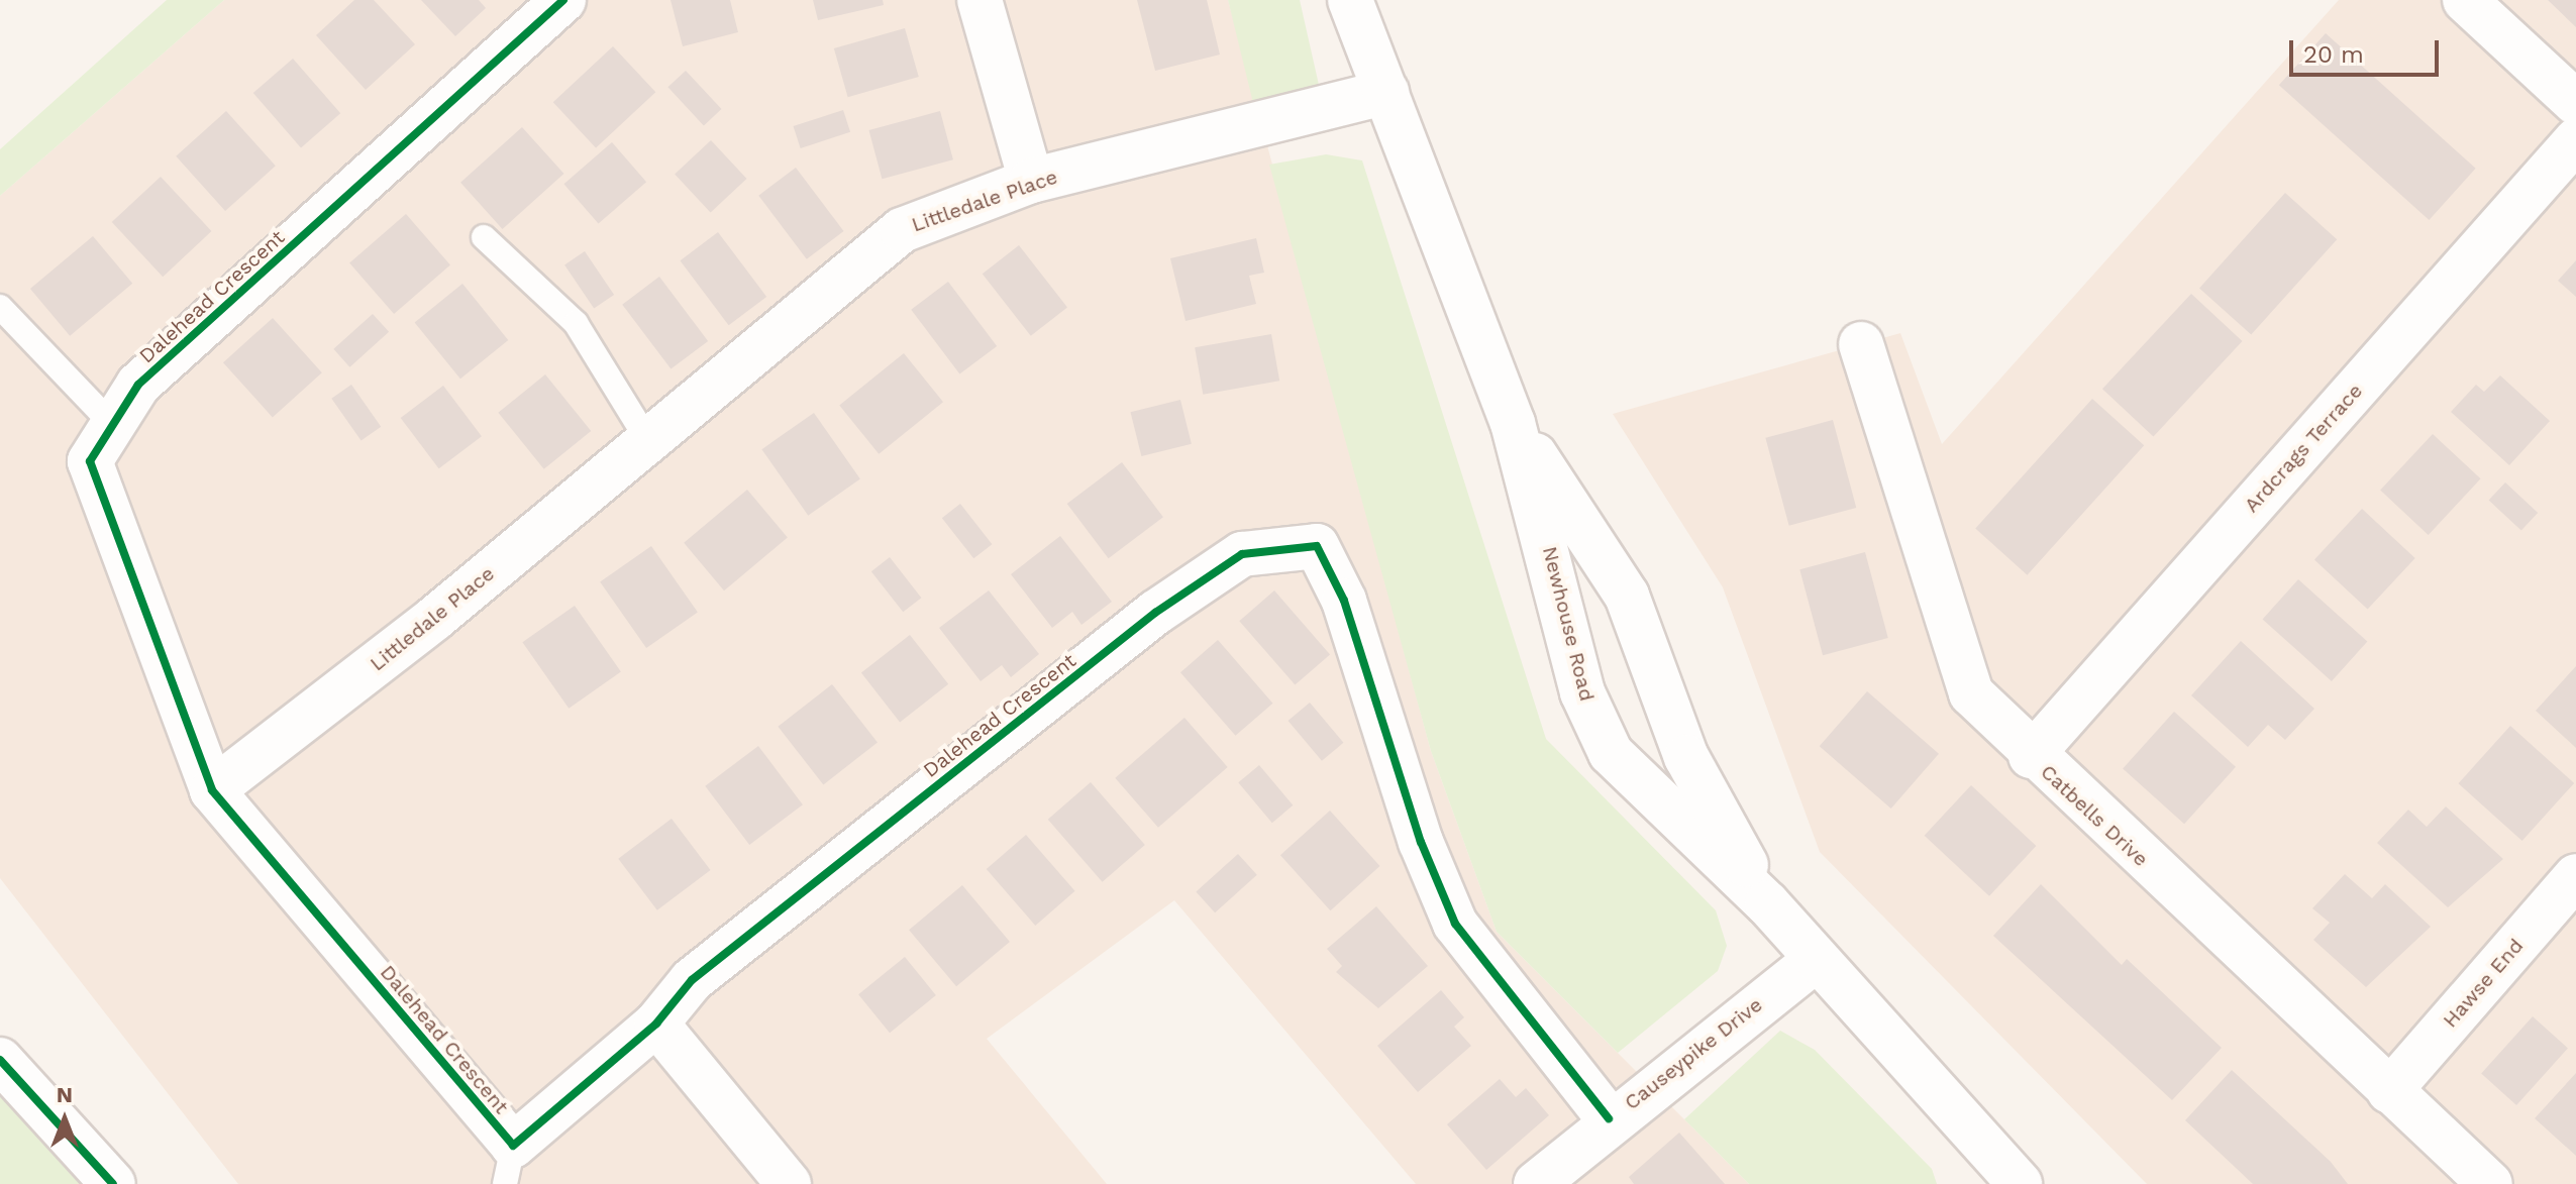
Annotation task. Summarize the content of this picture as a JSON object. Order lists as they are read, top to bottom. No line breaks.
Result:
{"streets":{"street":["Littledale Place","Dalehead Crescent","Ardcrags Terrace","Newhouse Road","Catbells Drive","Hawse End","Causeypike Drive"]},"crossings":[["Littledale Place","Dalehead Crescent"],["Littledale Place","Newhouse Road"],["Dalehead Crescent","Causeypike Drive"],["Ardcrags Terrace","Catbells Drive"],["Newhouse Road","Causeypike Drive"],["Catbells Drive","Hawse End"]],"scale_bar":"20 m","north":"top"}
